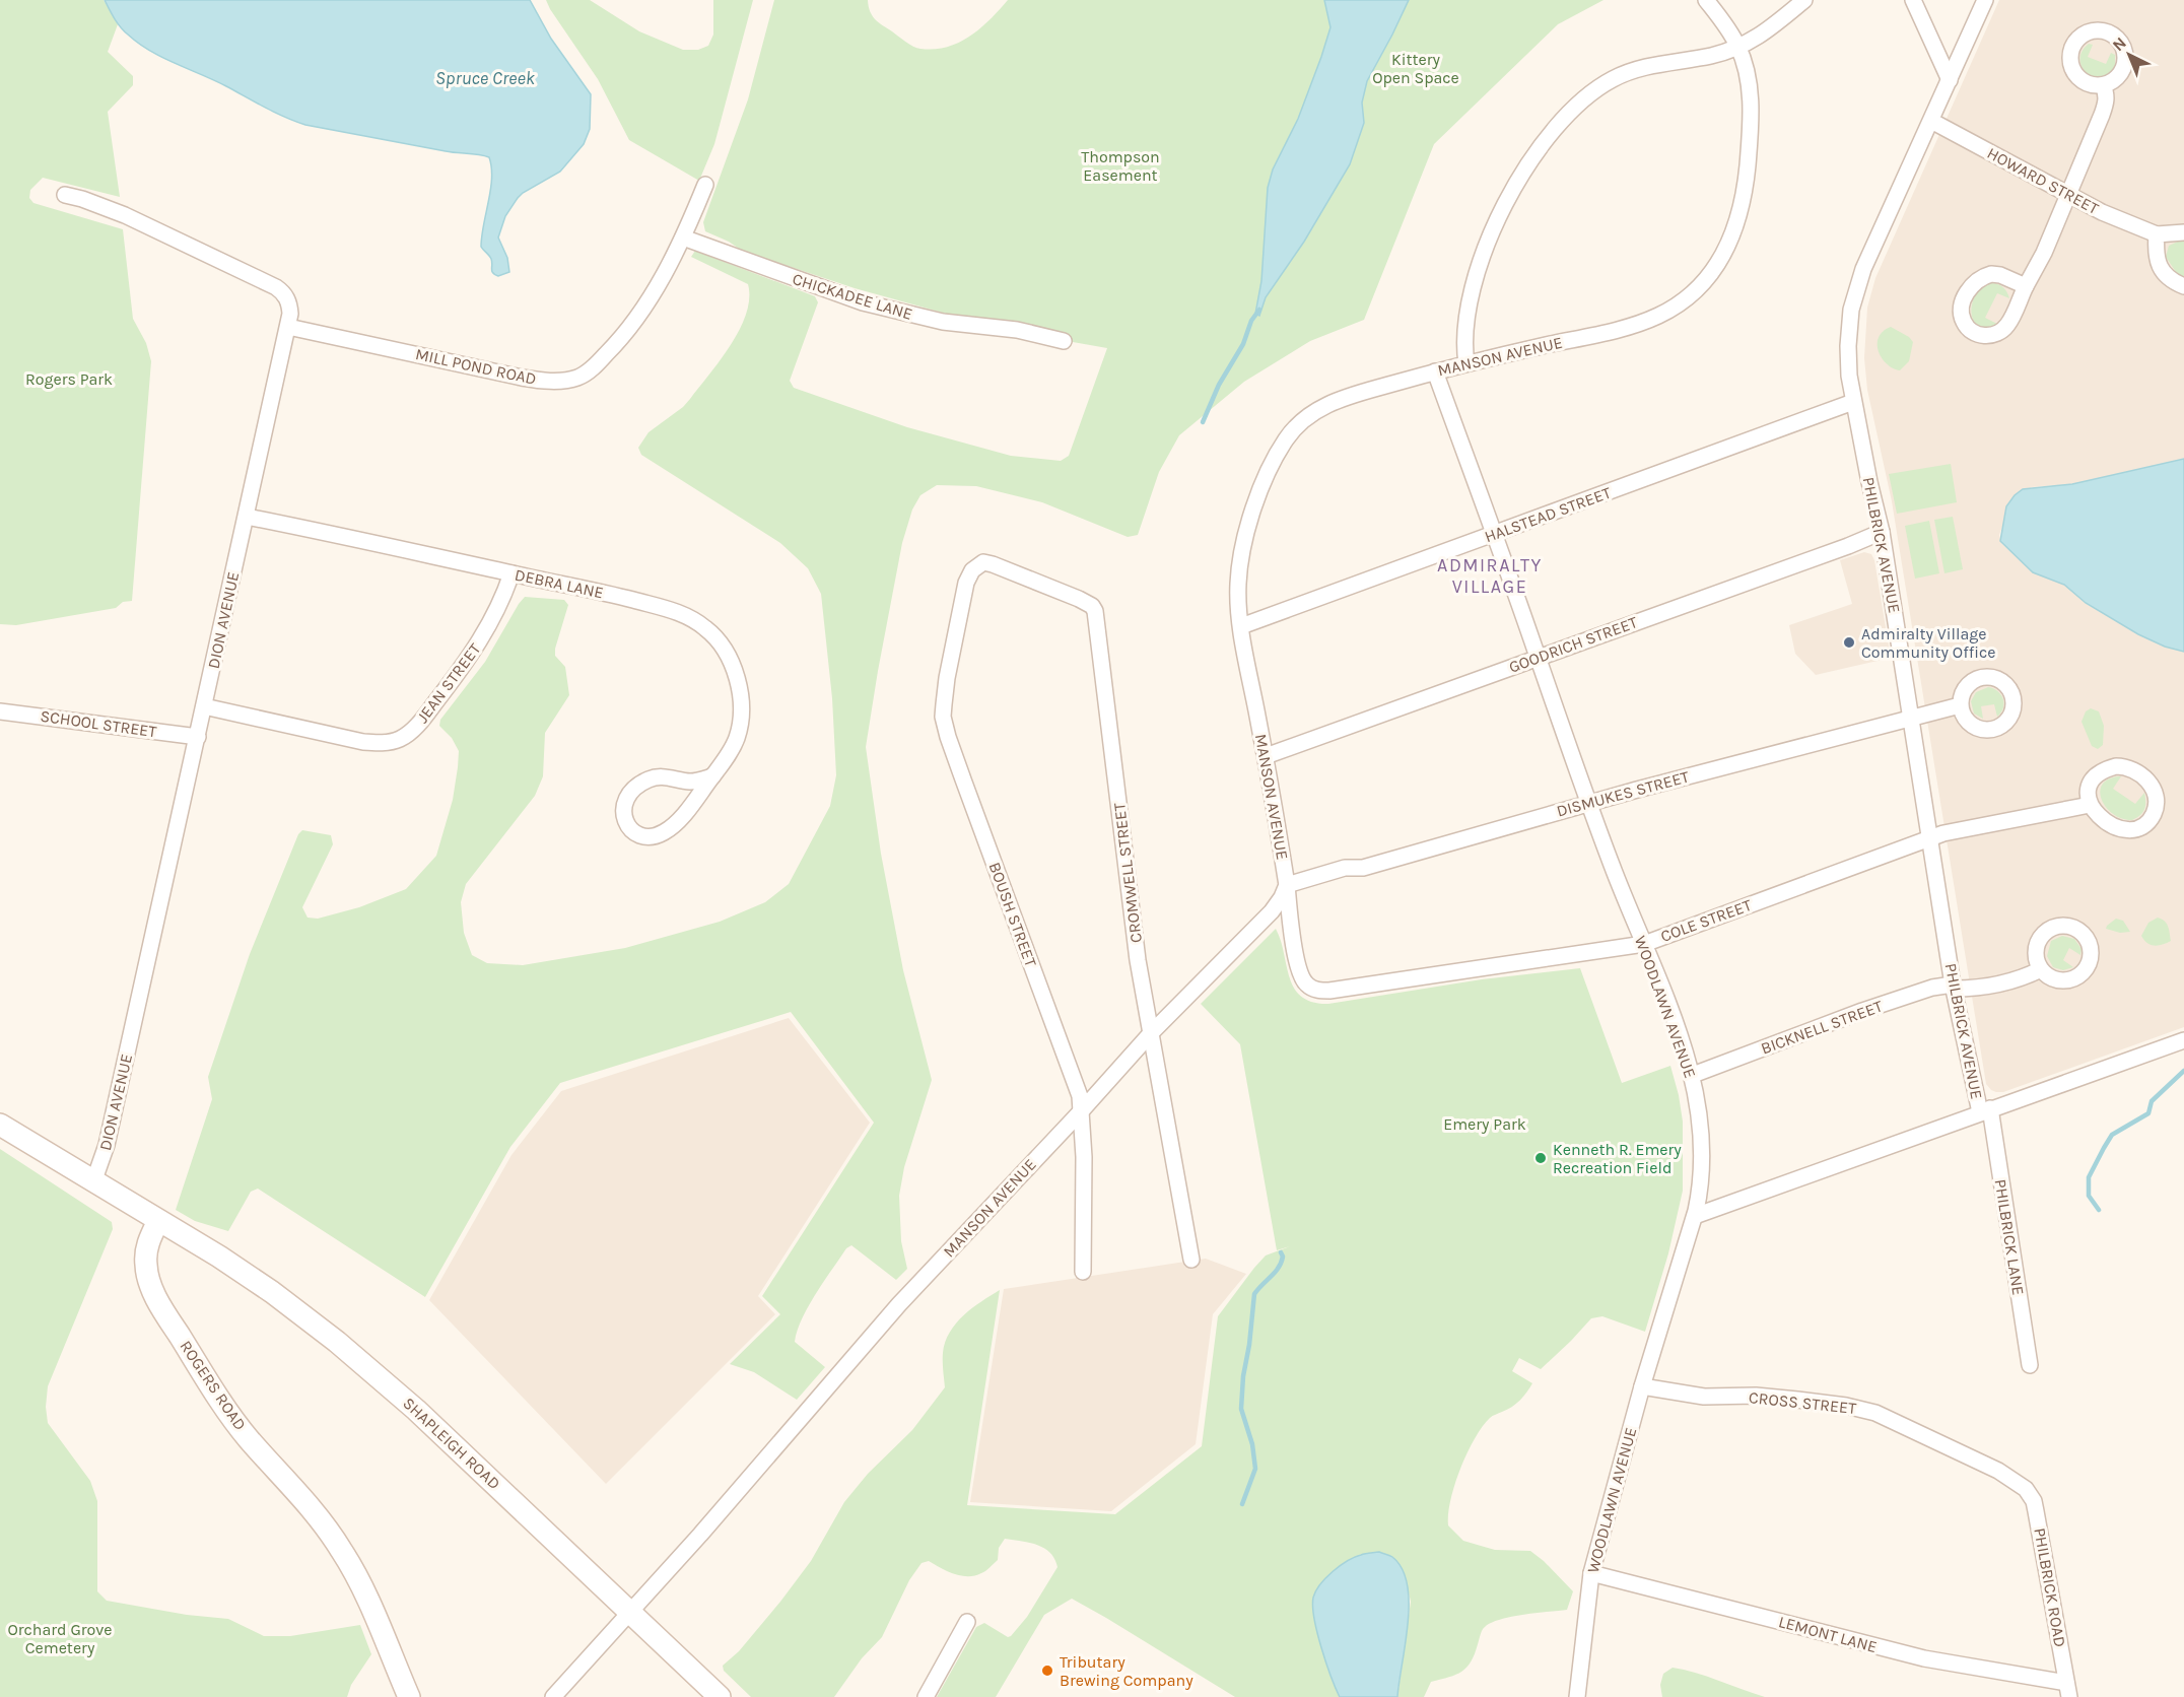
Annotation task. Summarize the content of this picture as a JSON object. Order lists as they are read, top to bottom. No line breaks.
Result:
{"streets":{"main road":["ROGERS ROAD","SHAPLEIGH ROAD"],"street":["HOWARD STREET","CHICKADEE LANE","MANSON AVENUE","MILL POND ROAD","HALSTEAD STREET","PHILBRICK AVENUE","DEBRA LANE","DION AVENUE","GOODRICH STREET","JEAN STREET","SCHOOL STREET","DISMUKES STREET","CROMWELL STREET","BOUSH STREET","COLE STREET","WOODLAWN AVENUE","BICKNELL STREET","PHILBRICK LANE","CROSS STREET","PHILBRICK ROAD","LEMONT LANE"]},"crossings":[["HOWARD STREET","PHILBRICK AVENUE"],["CHICKADEE LANE","MILL POND ROAD"],["MANSON AVENUE","HALSTEAD STREET"],["MANSON AVENUE","GOODRICH STREET"],["MANSON AVENUE","DISMUKES STREET"],["MANSON AVENUE","CROMWELL STREET"],["MANSON AVENUE","BOUSH STREET"],["MANSON AVENUE","COLE STREET"],["MANSON AVENUE","WOODLAWN AVENUE"],["MANSON AVENUE","SHAPLEIGH ROAD"],["MILL POND ROAD","DION AVENUE"],["HALSTEAD STREET","PHILBRICK AVENUE"],["HALSTEAD STREET","WOODLAWN AVENUE"],["PHILBRICK AVENUE","GOODRICH STREET"],["PHILBRICK AVENUE","DISMUKES STREET"],["PHILBRICK AVENUE","COLE STREET"],["PHILBRICK AVENUE","BICKNELL STREET"],["PHILBRICK AVENUE","PHILBRICK LANE"],["DEBRA LANE","DION AVENUE"],["DEBRA LANE","JEAN STREET"],["DION AVENUE","JEAN STREET"],["DION AVENUE","SCHOOL STREET"],["GOODRICH STREET","WOODLAWN AVENUE"],["DISMUKES STREET","COLE STREET"],["DISMUKES STREET","WOODLAWN AVENUE"],["CROMWELL STREET","BOUSH STREET"],["COLE STREET","WOODLAWN AVENUE"],["WOODLAWN AVENUE","BICKNELL STREET"],["WOODLAWN AVENUE","CROSS STREET"],["WOODLAWN AVENUE","LEMONT LANE"],["ROGERS ROAD","SHAPLEIGH ROAD"],["CROSS STREET","PHILBRICK ROAD"],["PHILBRICK ROAD","LEMONT LANE"]],"districts":["ADMIRALTY VILLAGE"],"water":["Spruce Creek"],"parks":["Kittery Open Space","Thompson Easement","Rogers Park","Emery Park","Orchard Grove Cemetery"],"places":["Admiralty Village Community Office","Kenneth R. Emery Recreation Field","Tributary Brewing Company"],"north":"top left"}
